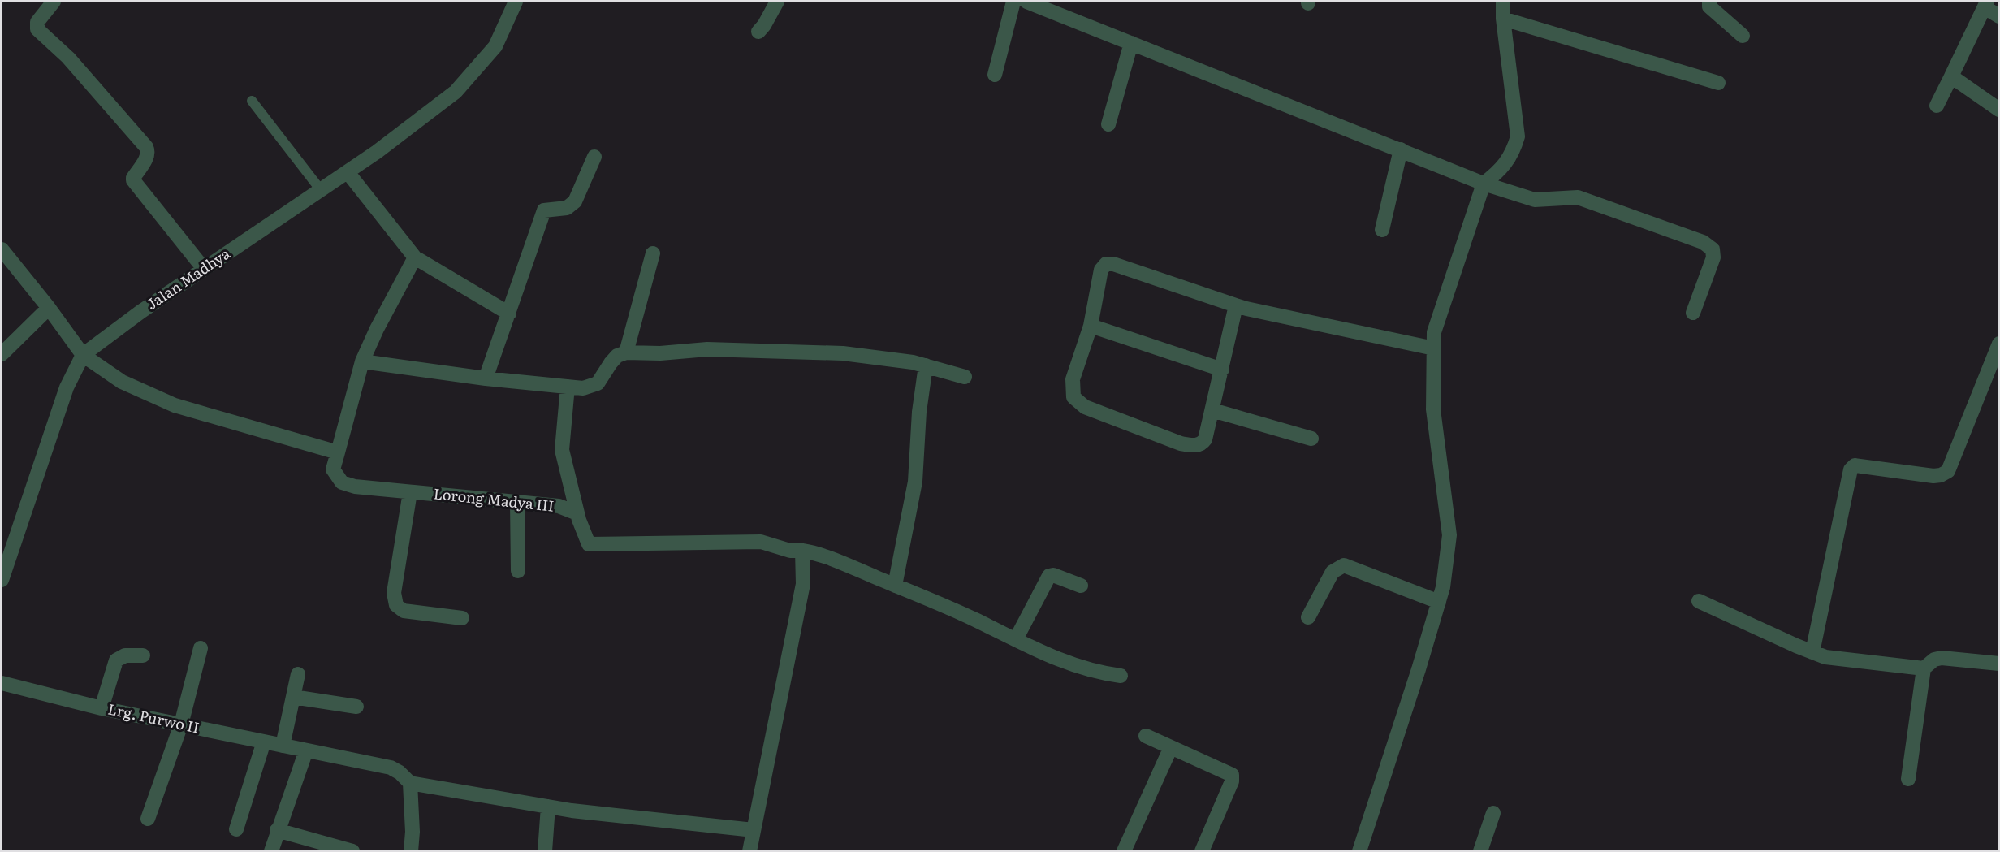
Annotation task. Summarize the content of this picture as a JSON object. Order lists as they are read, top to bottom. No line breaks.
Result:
{"streets":{"street":["Jalan Madhya","Lorong Madya III","Lrg. Purwo II"]}}
